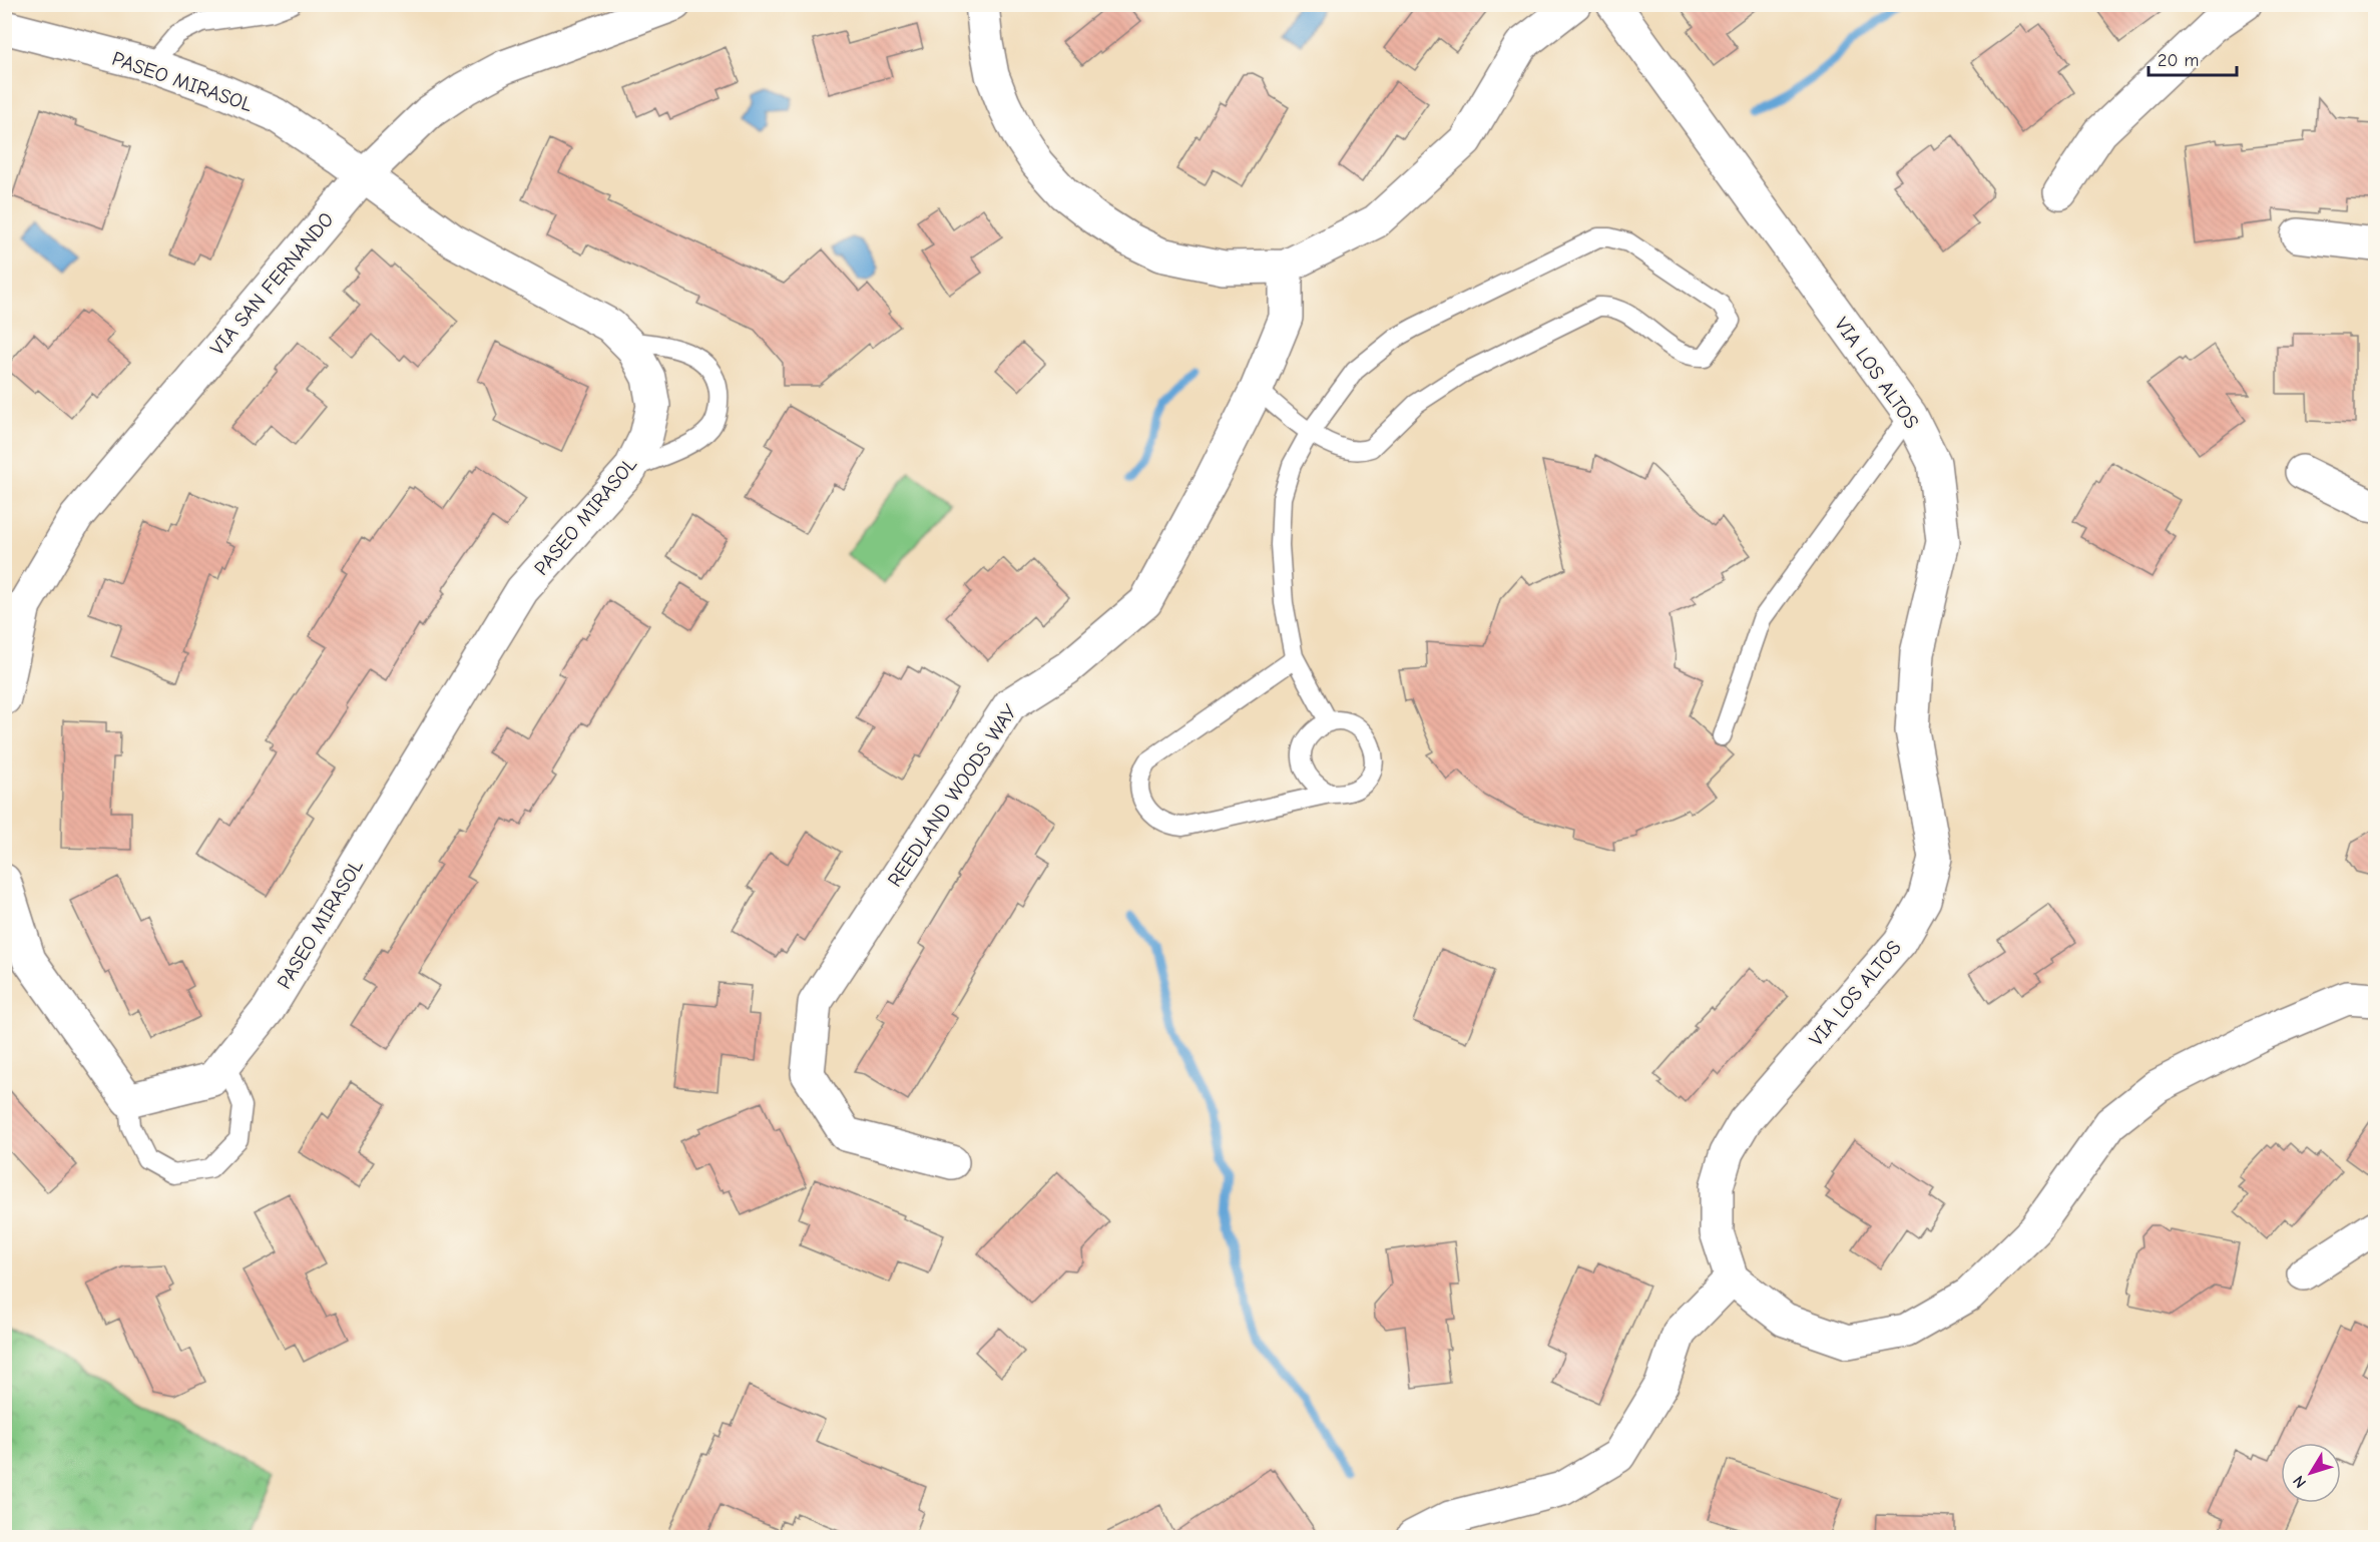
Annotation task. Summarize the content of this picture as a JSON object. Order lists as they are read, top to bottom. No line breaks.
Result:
{"streets":{"street":["PASEO MIRASOL","VIA SAN FERNANDO","VIA LOS ALTOS","REEDLAND WOODS WAY"]},"crossings":[["PASEO MIRASOL","VIA SAN FERNANDO"]],"scale_bar":"20 m","north":"bottom left"}
